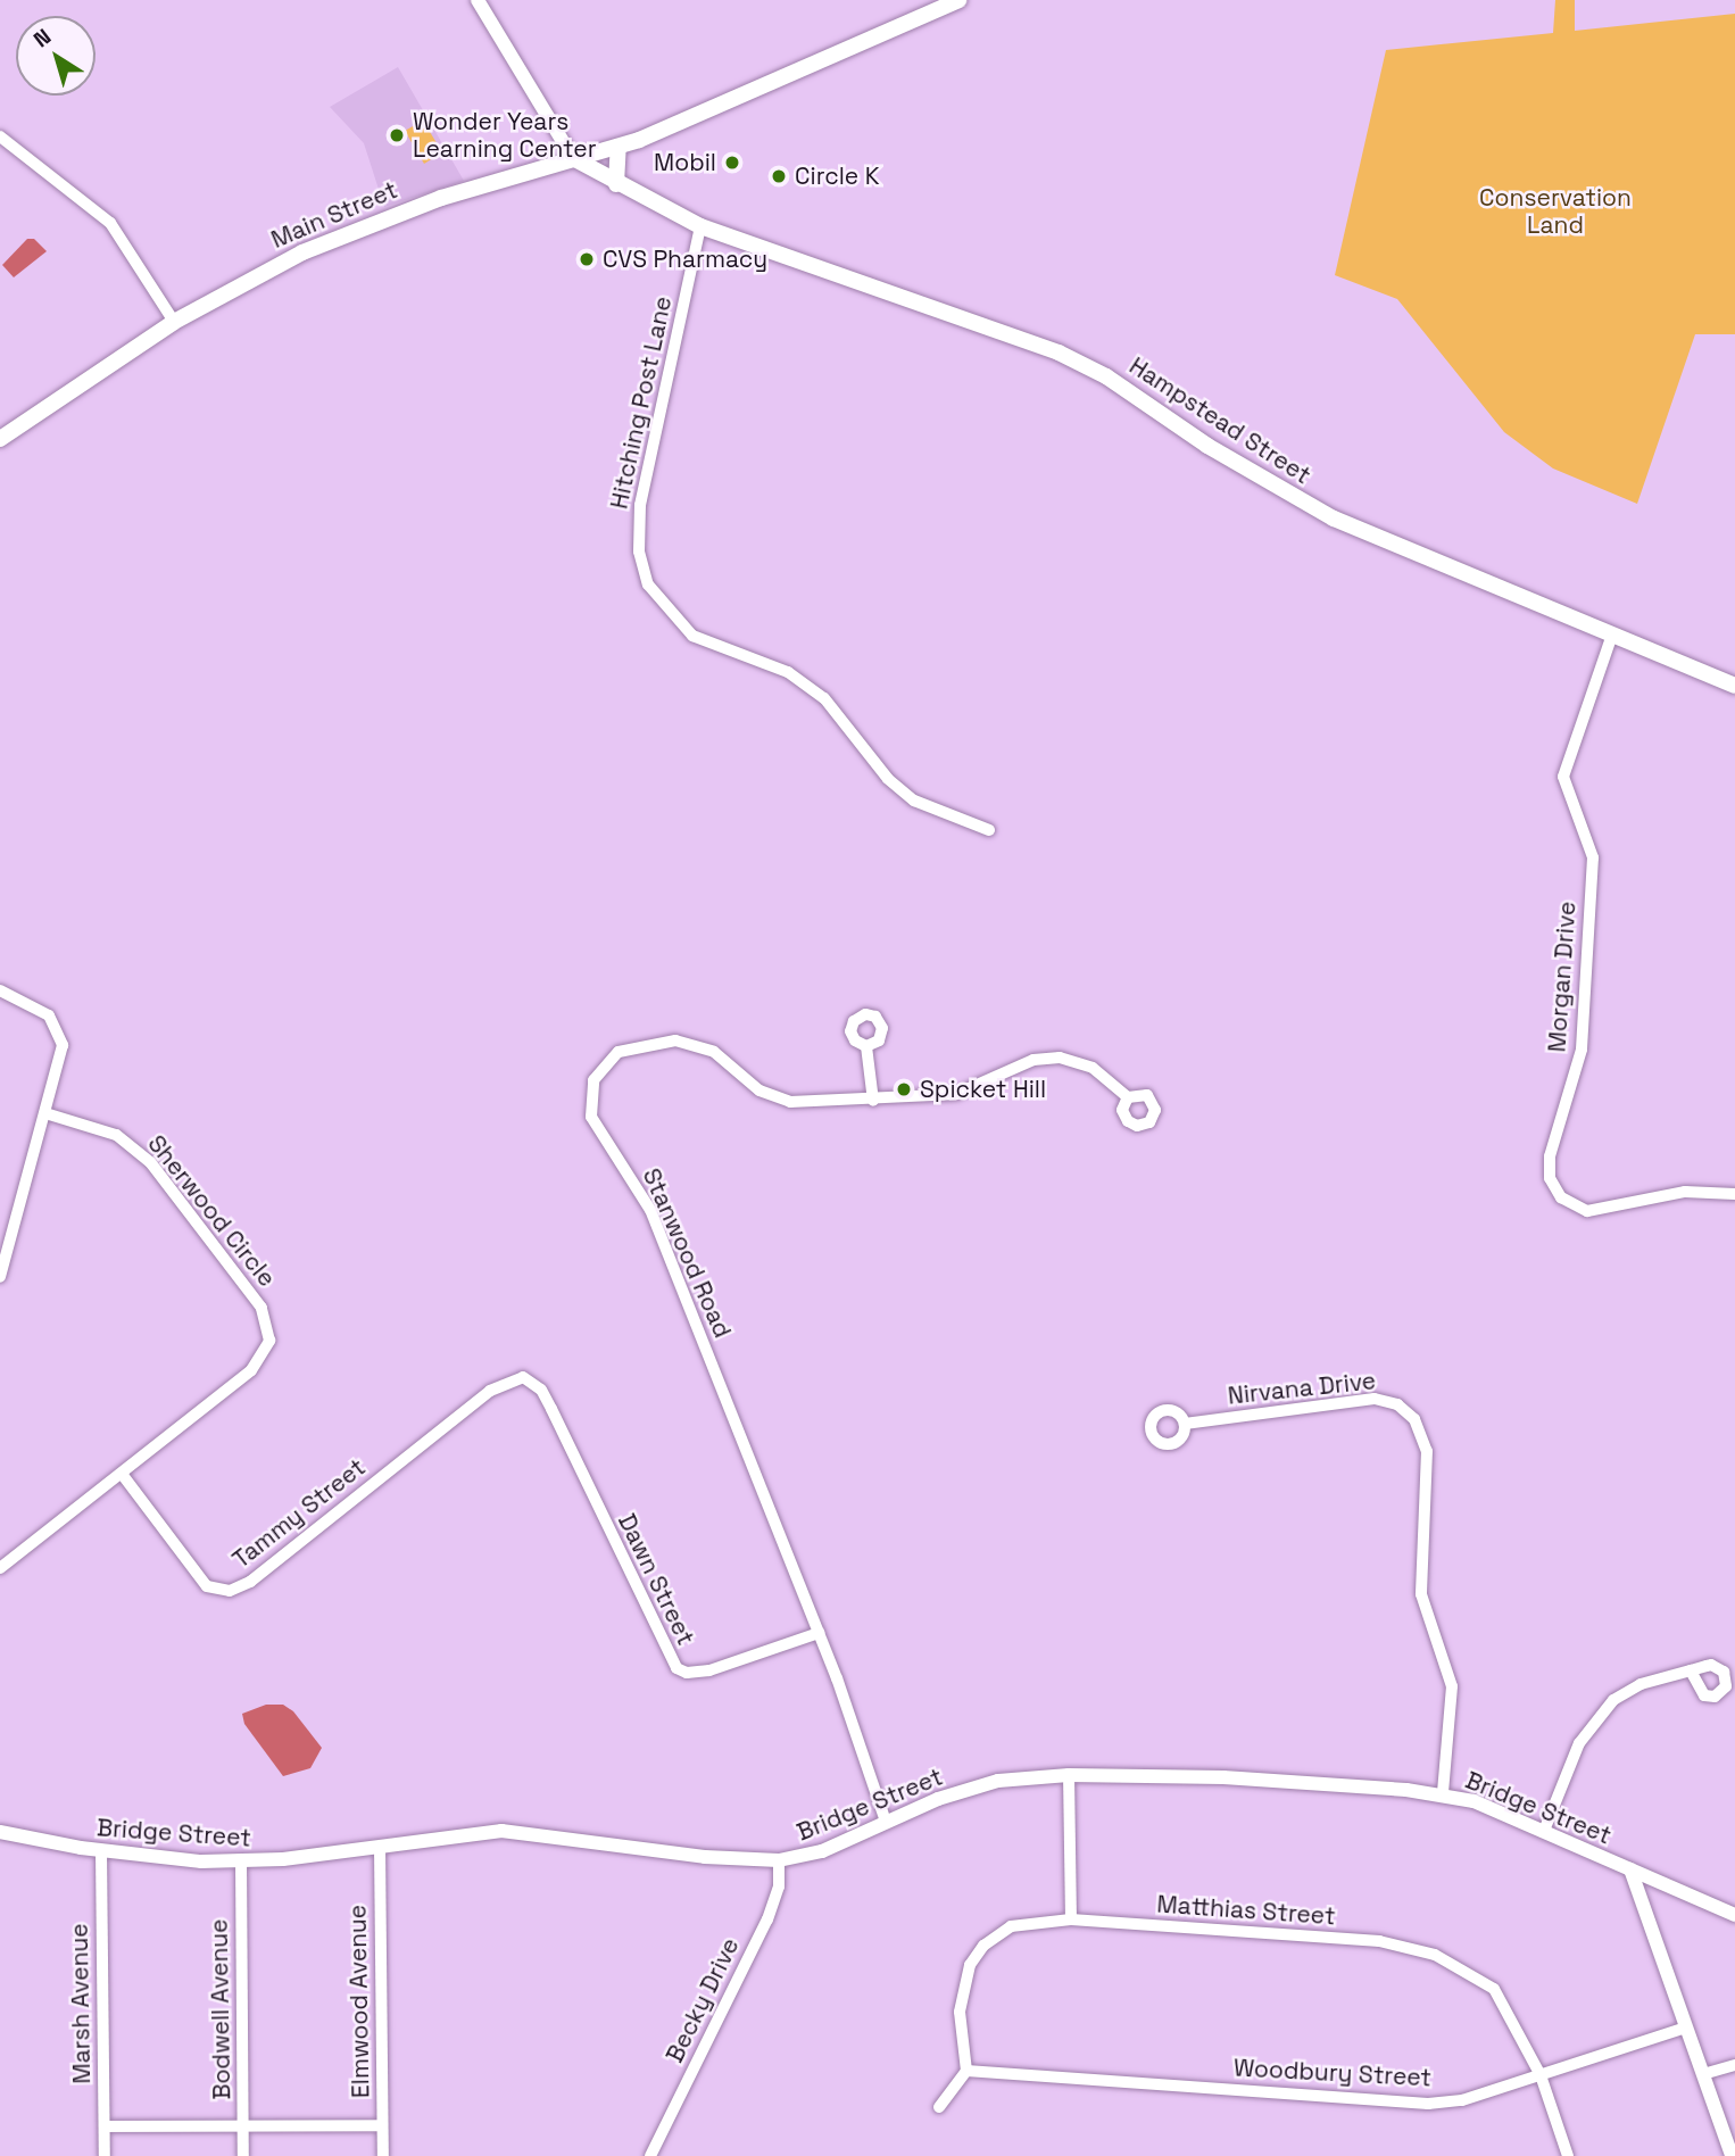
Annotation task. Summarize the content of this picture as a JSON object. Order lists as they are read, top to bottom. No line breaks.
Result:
{"streets":{"main road":["Main Street","Hampstead Street"],"street":["Hitching Post Lane","Morgan Drive","Sherwood Circle","Stanwood Road","Nirvana Drive","Tammy Street","Dawn Street","Bridge Street","Matthias Street","Becky Drive","Elmwood Avenue","Marsh Avenue","Bodwell Avenue","Woodbury Street"]},"crossings":[["Main Street","Hampstead Street"],["Hitching Post Lane","Hampstead Street"],["Hampstead Street","Morgan Drive"],["Sherwood Circle","Tammy Street"],["Stanwood Road","Dawn Street"],["Stanwood Road","Bridge Street"],["Nirvana Drive","Bridge Street"],["Tammy Street","Dawn Street"],["Bridge Street","Becky Drive"],["Bridge Street","Elmwood Avenue"],["Bridge Street","Marsh Avenue"],["Bridge Street","Bodwell Avenue"],["Matthias Street","Woodbury Street"]],"parks":["Conservation Land"],"places":["Wonder Years Learning Center","Mobil","Circle K","CVS Pharmacy","Spicket Hill"],"north":"top left"}
